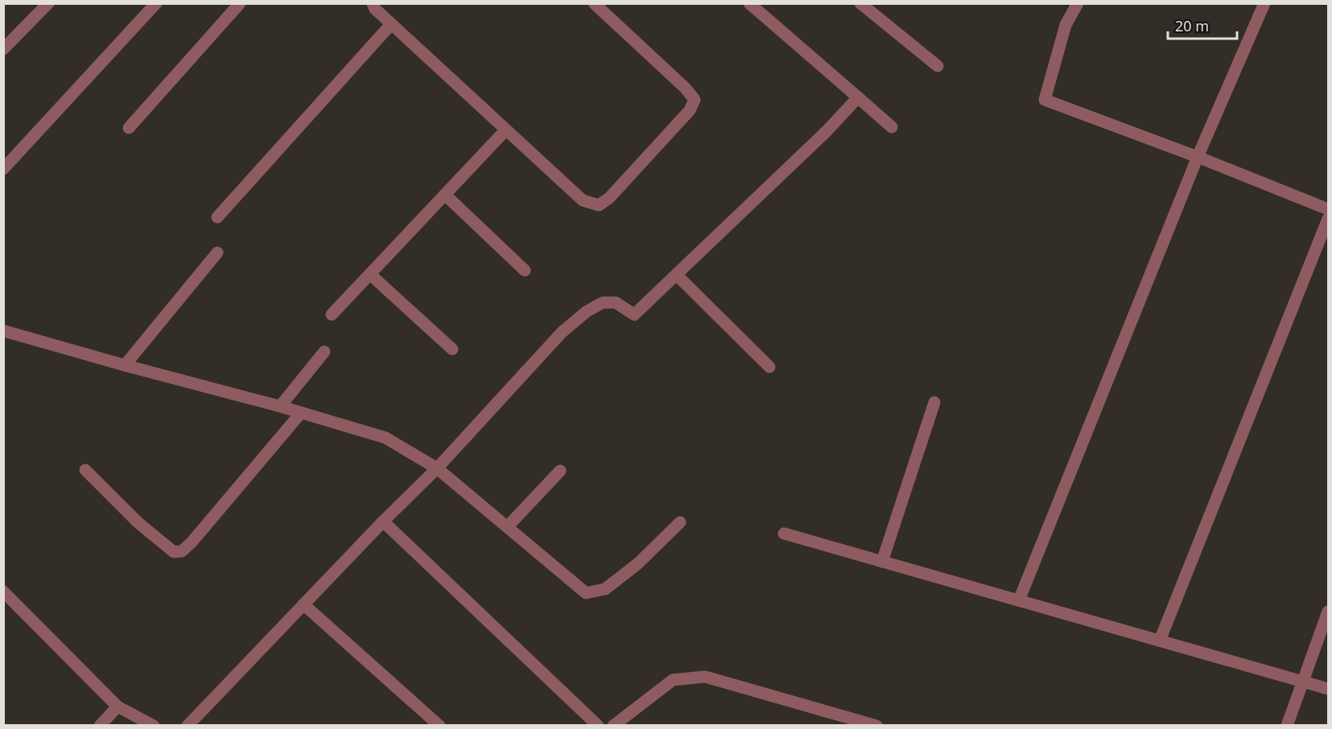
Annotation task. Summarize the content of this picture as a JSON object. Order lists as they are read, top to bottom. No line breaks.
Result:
{"scale_bar":"20 m"}
